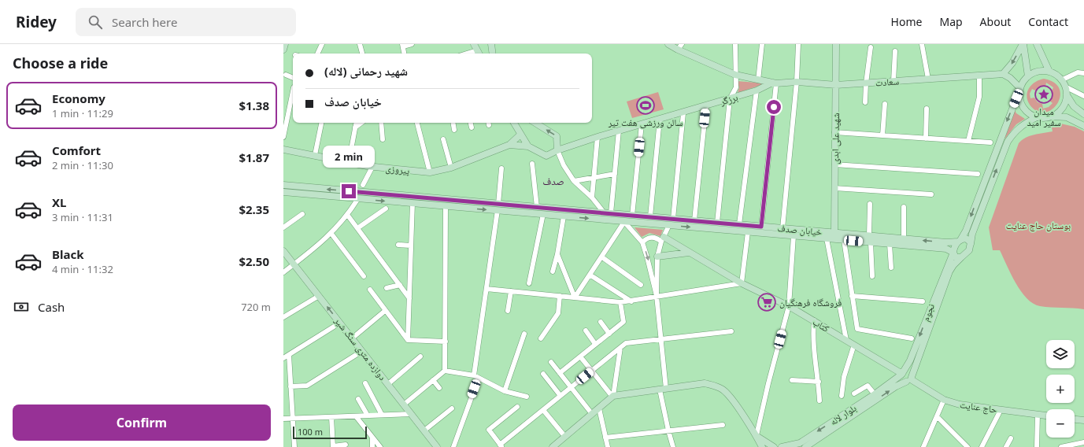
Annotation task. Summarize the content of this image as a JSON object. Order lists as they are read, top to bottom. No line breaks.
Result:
{"streets":{"main road":["سعادت","برزگر","شهید علی ابدی","پیروزی","خیابان صدف","نجوم","کتاب","دوازده متری سنگ شیر","حاج عنایت","بلوار لاله"]},"crossings":[["سعادت","برزگر"],["سعادت","شهید علی ابدی"],["شهید علی ابدی","خیابان صدف"],["خیابان صدف","نجوم"],["نجوم","کتاب"],["نجوم","حاج عنایت"],["نجوم","بلوار لاله"],["کتاب","بلوار لاله"],["حاج عنایت","بلوار لاله"]],"districts":["صدف"],"parks":["بوستان حاج عنایت"],"places":{"place":["میدان سفیر امید"],"sports":["سالن ورزشی هفت تیر"],"supermarket":["فروشگاه فرهنگیان"]},"scale_bar":"100 m","page":{"header":"Ridey","search":"Search here","nav":["Home","Map","About","Contact"],"heading":"Choose a ride","banner":["شهید رحمانی (لاله)","خیابان صدف"],"list":[{"name":"Economy","note":"1 min · 11:29","value":"$1.38"},{"name":"Comfort","note":"2 min · 11:30","value":"$1.87"},{"name":"XL","note":"3 min · 11:31","value":"$2.35"},{"name":"Black","note":"4 min · 11:32","value":"$2.50"}],"bubble":"2 min","pay":["Cash","720 m"],"map_buttons":["+","−"],"buttons":"Confirm","scale":"100 m"}}
